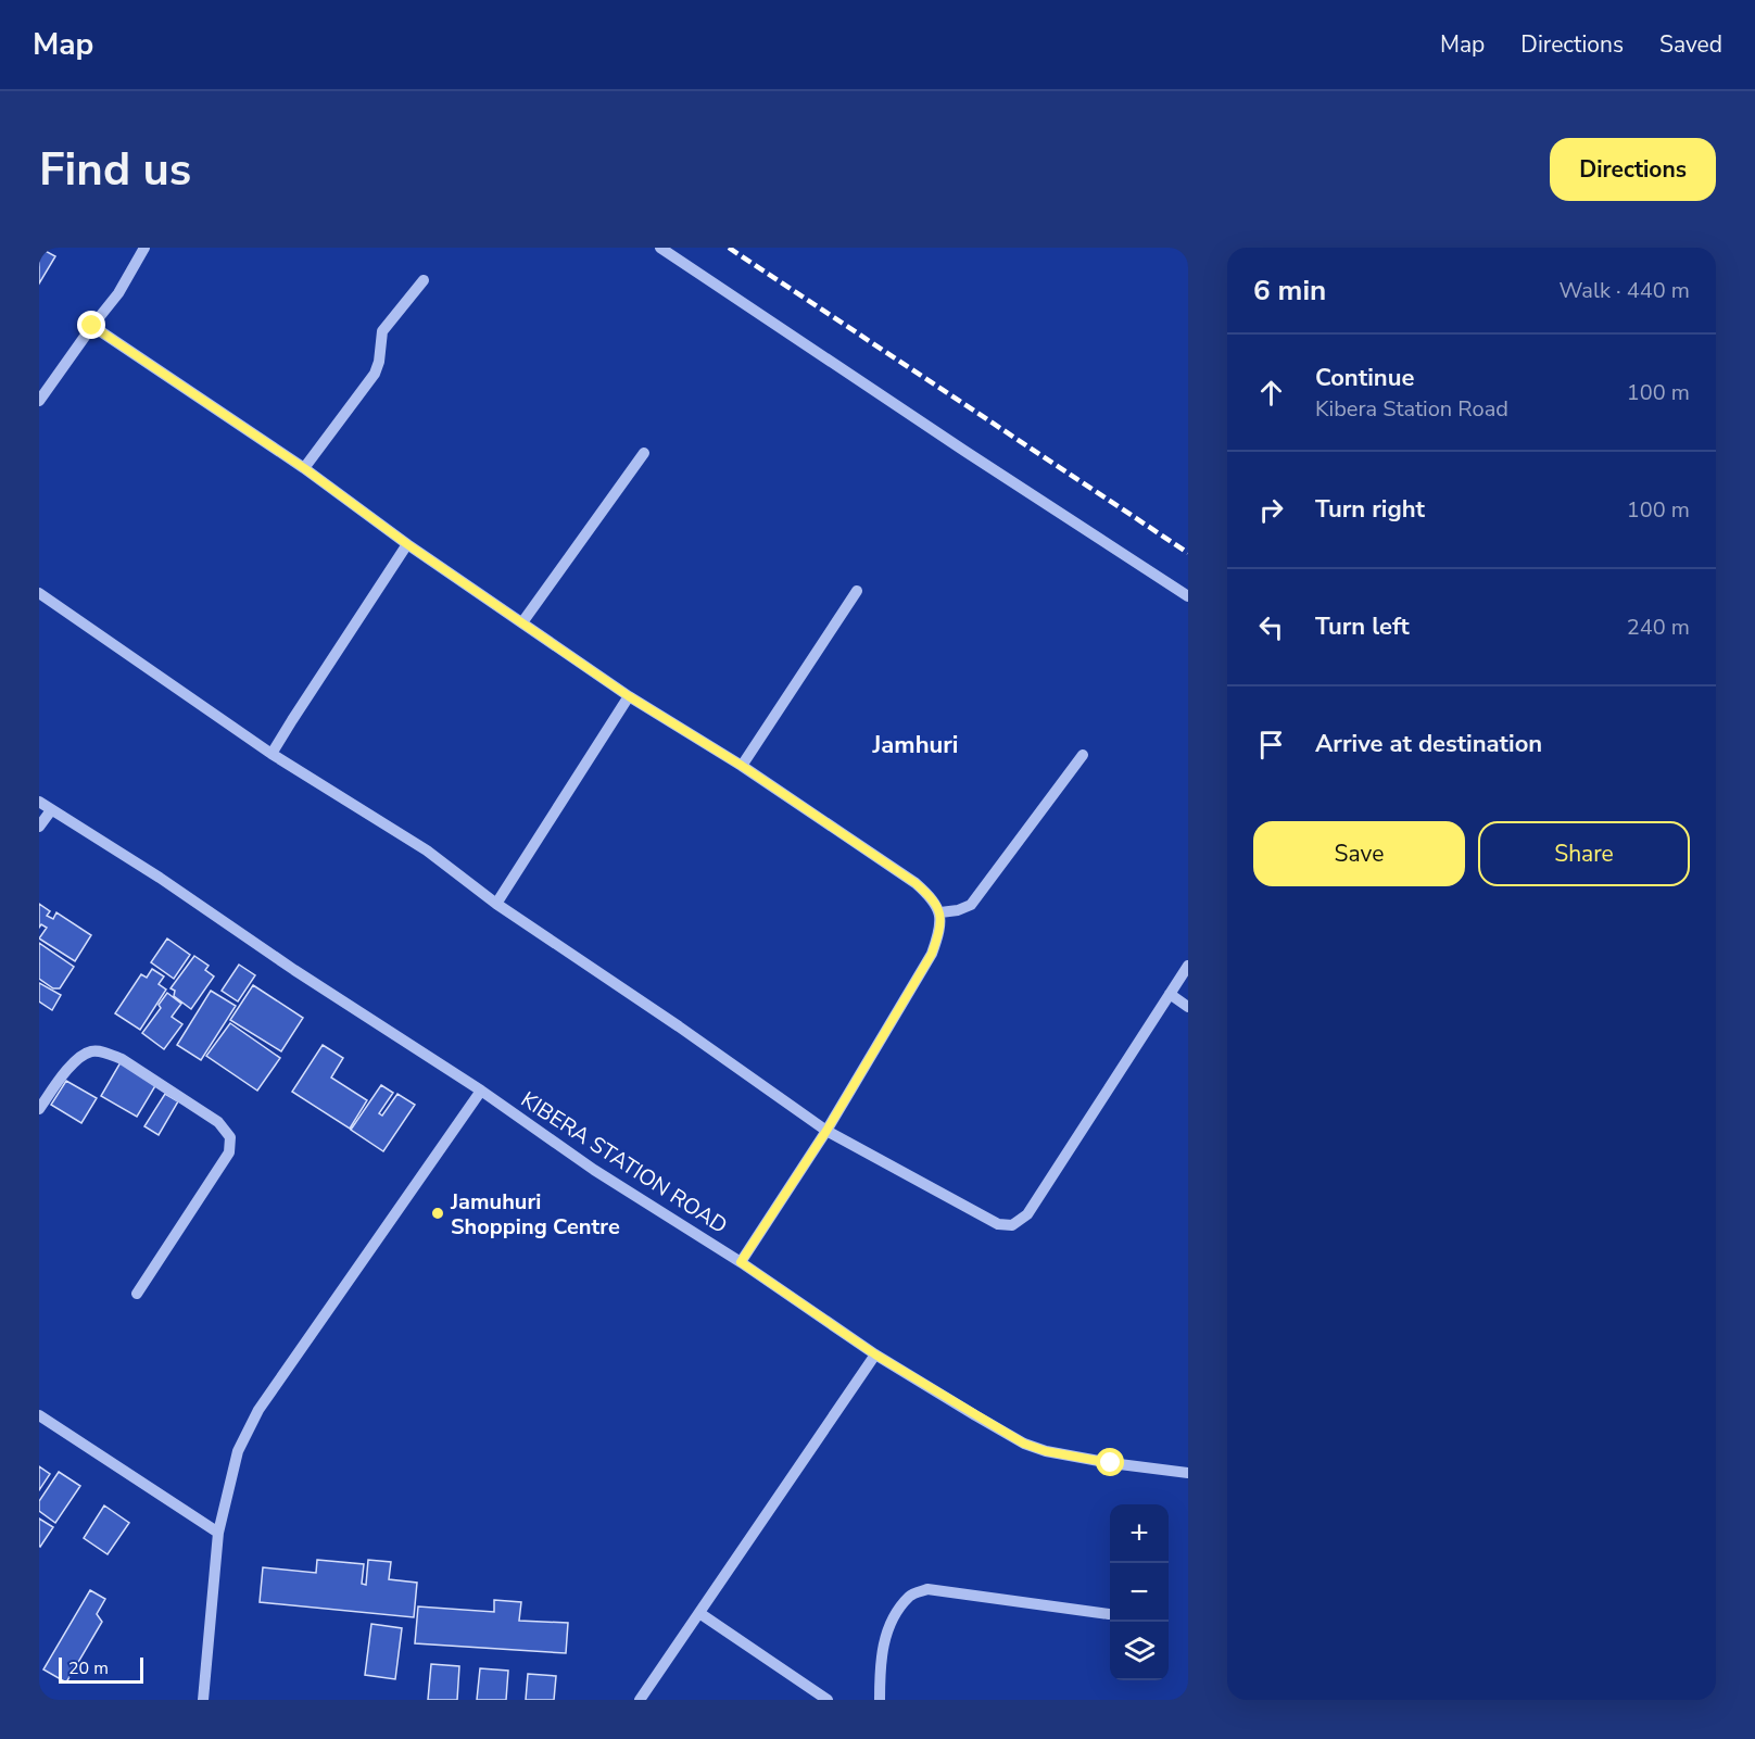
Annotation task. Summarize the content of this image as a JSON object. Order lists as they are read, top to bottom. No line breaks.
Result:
{"streets":{"street":["KIBERA STATION ROAD"]},"districts":["Jamhuri"],"places":["Jamuhuri Shopping Centre"],"scale_bar":"20 m","page":{"header":"Map","nav":["Map","Directions","Saved"],"buttons":["Directions",["Save","Share"]],"title":"Find us","heading":["6 min","Walk · 440 m"],"list":[["Continue","Kibera Station Road","100 m"],["Turn right","100 m"],["Turn left","240 m"],"Arrive at destination"],"map_buttons":["+","−"],"scale":"20 m"}}
